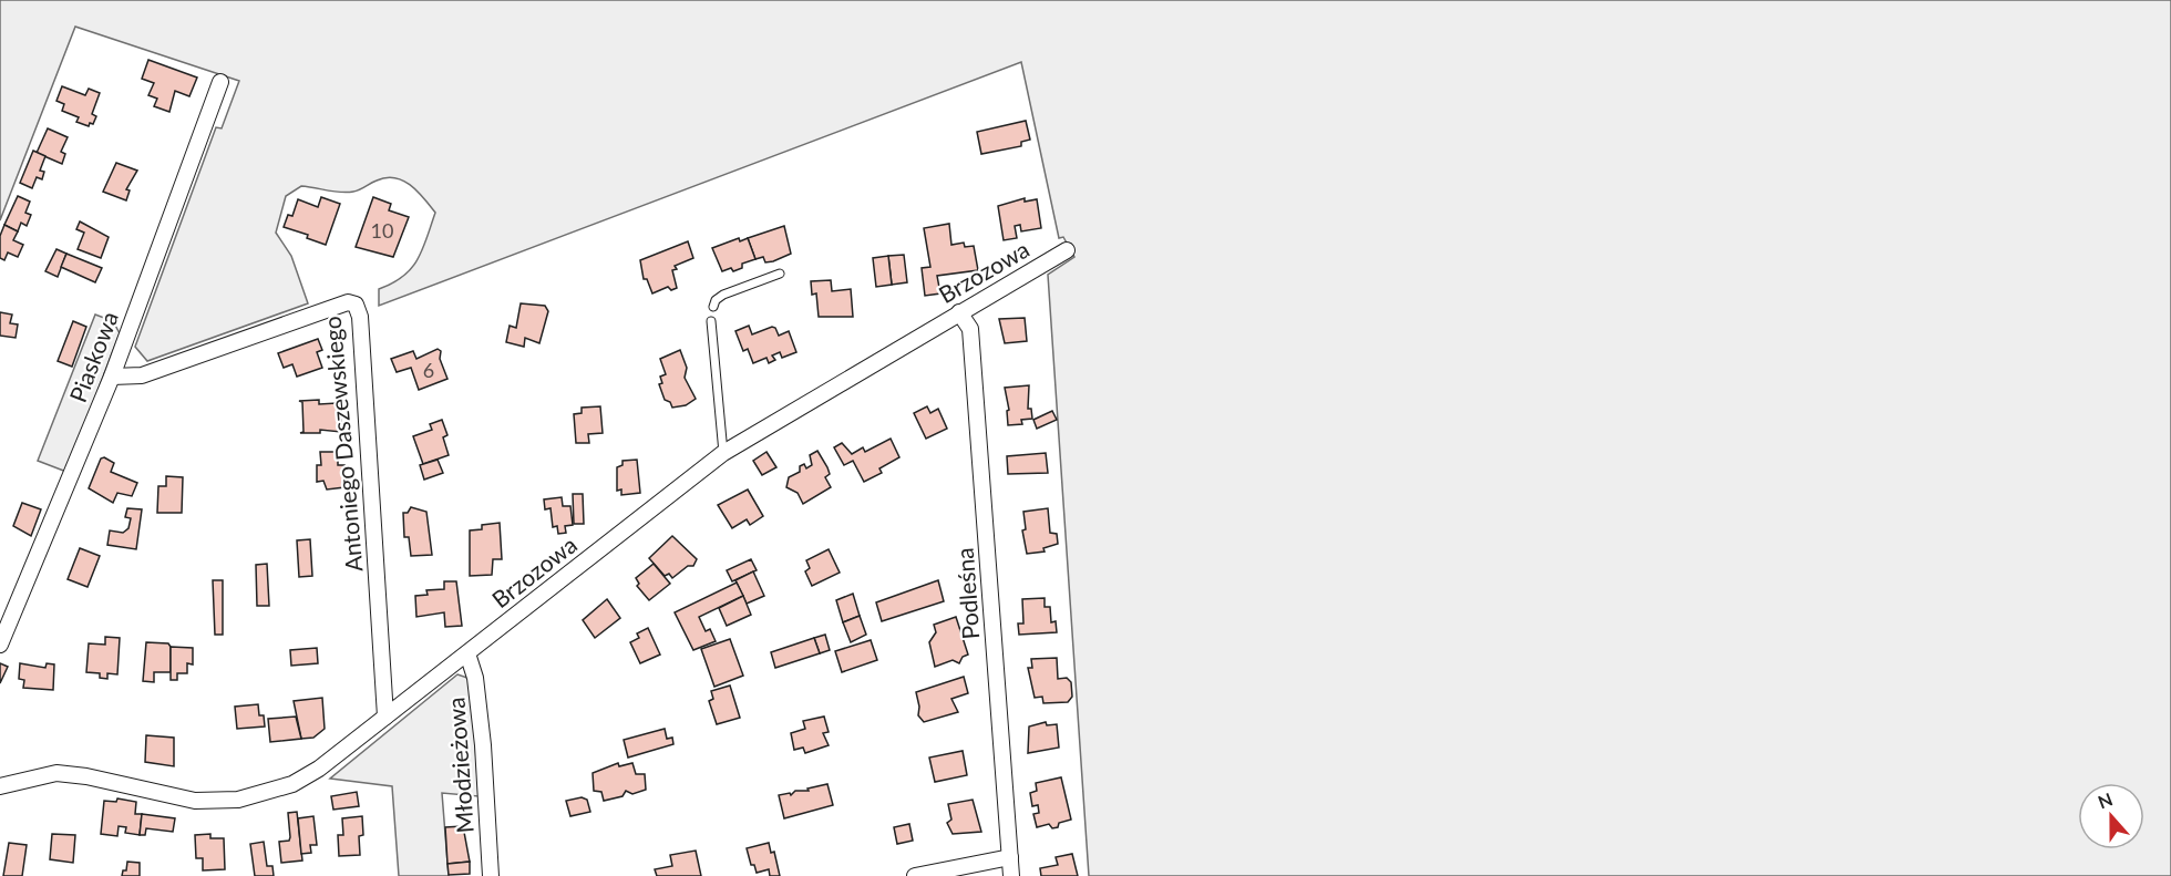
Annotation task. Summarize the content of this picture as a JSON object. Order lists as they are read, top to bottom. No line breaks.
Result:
{"streets":{"street":["Brzozowa","Piaskowa","Antoniego Daszewskiego","Podleśna","Młodzieżowa"]},"crossings":[["Brzozowa","Antoniego Daszewskiego"],["Brzozowa","Podleśna"],["Brzozowa","Młodzieżowa"],["Piaskowa","Antoniego Daszewskiego"]],"house_numbers":["10","6"],"north":"top"}
